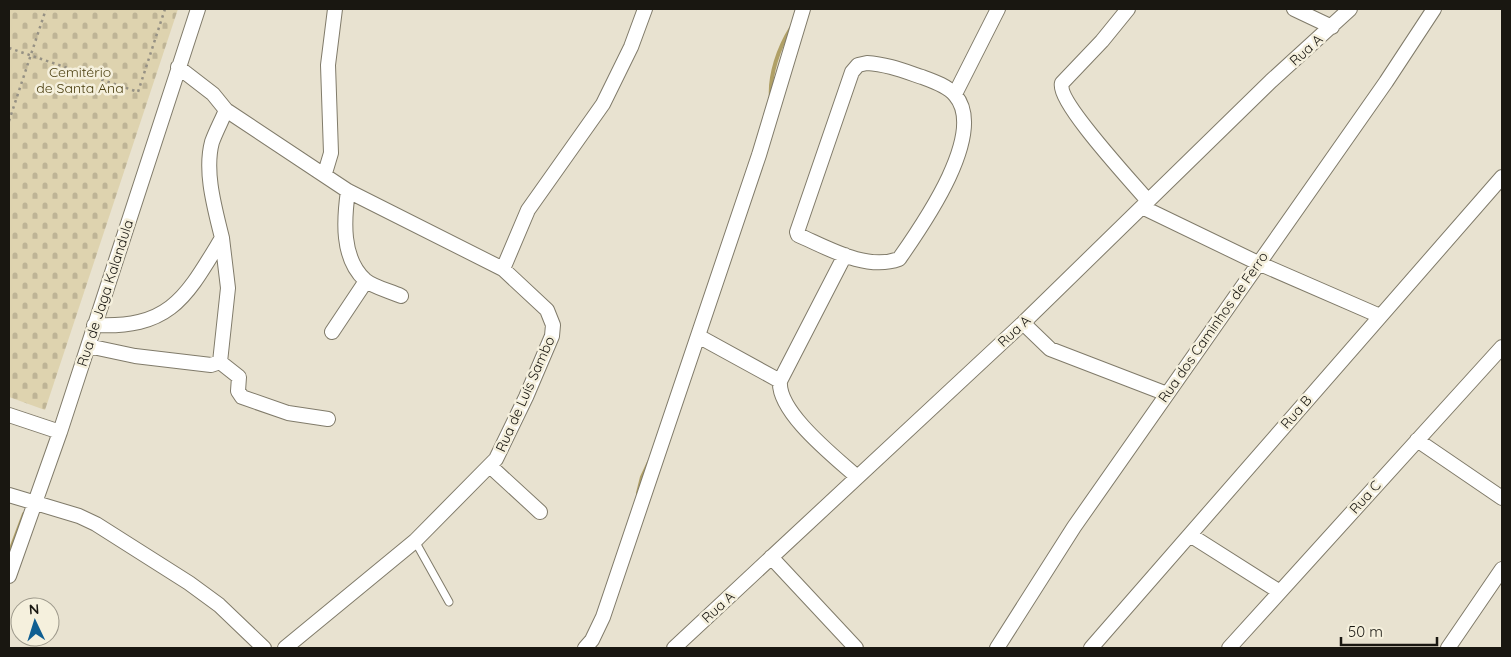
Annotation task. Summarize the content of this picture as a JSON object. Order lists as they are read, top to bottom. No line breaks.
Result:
{"streets":{"street":["Rua A","Rua de Jaga Kalandula","Rua dos Caminhos de Ferro","Rua de Luís Sambo","Rua B","Rua C"]},"crossings":[["Rua de Jaga Kalandula","Rua de Luís Sambo"]],"parks":["Cemitério de Santa Ana"],"scale_bar":"50 m","north":"top"}
